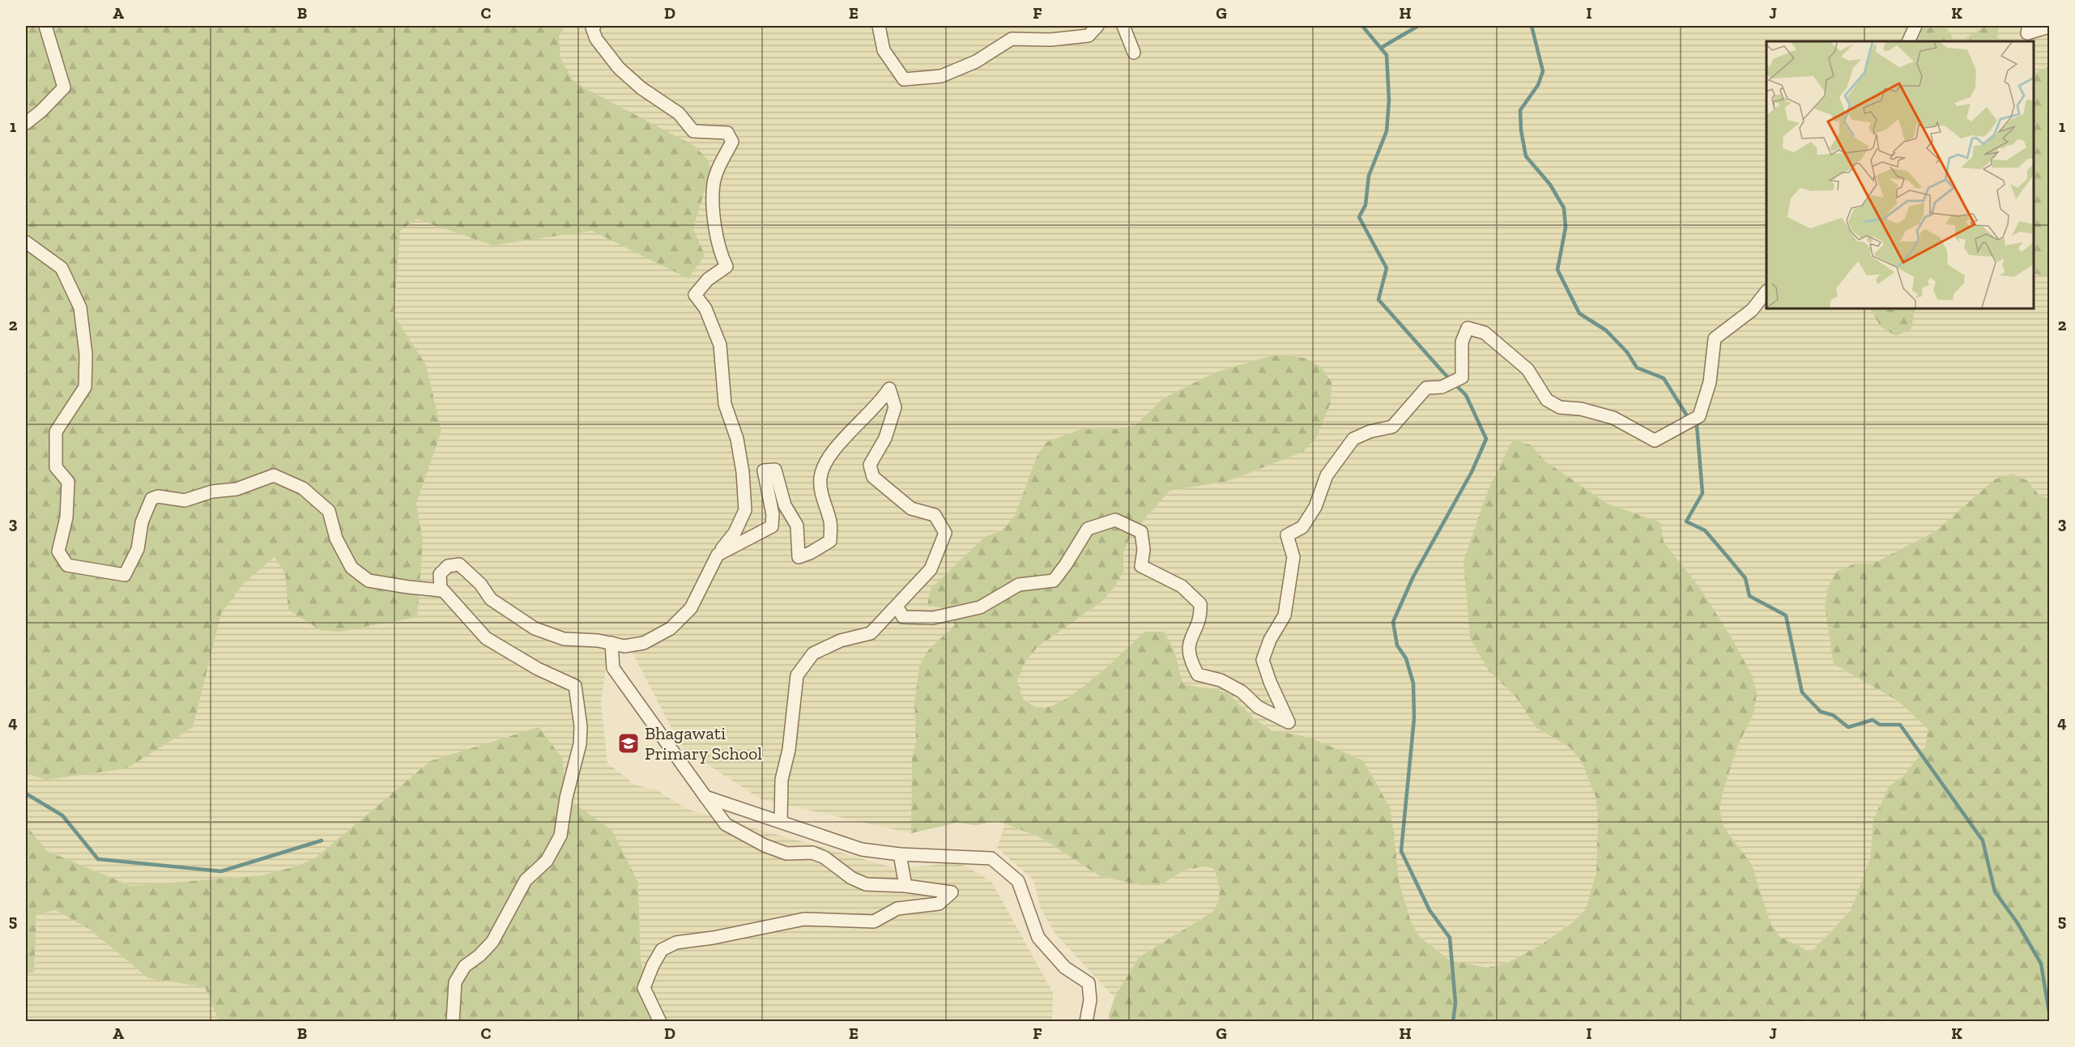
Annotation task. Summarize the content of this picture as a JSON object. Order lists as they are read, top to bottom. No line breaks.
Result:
{"places":{"school or university":["Bhagawati Primary School"]},"grid":{"columns":["A","B","C","D","E","F","G","H","I","J","K"],"rows":["1","2","3","4","5"]}}
